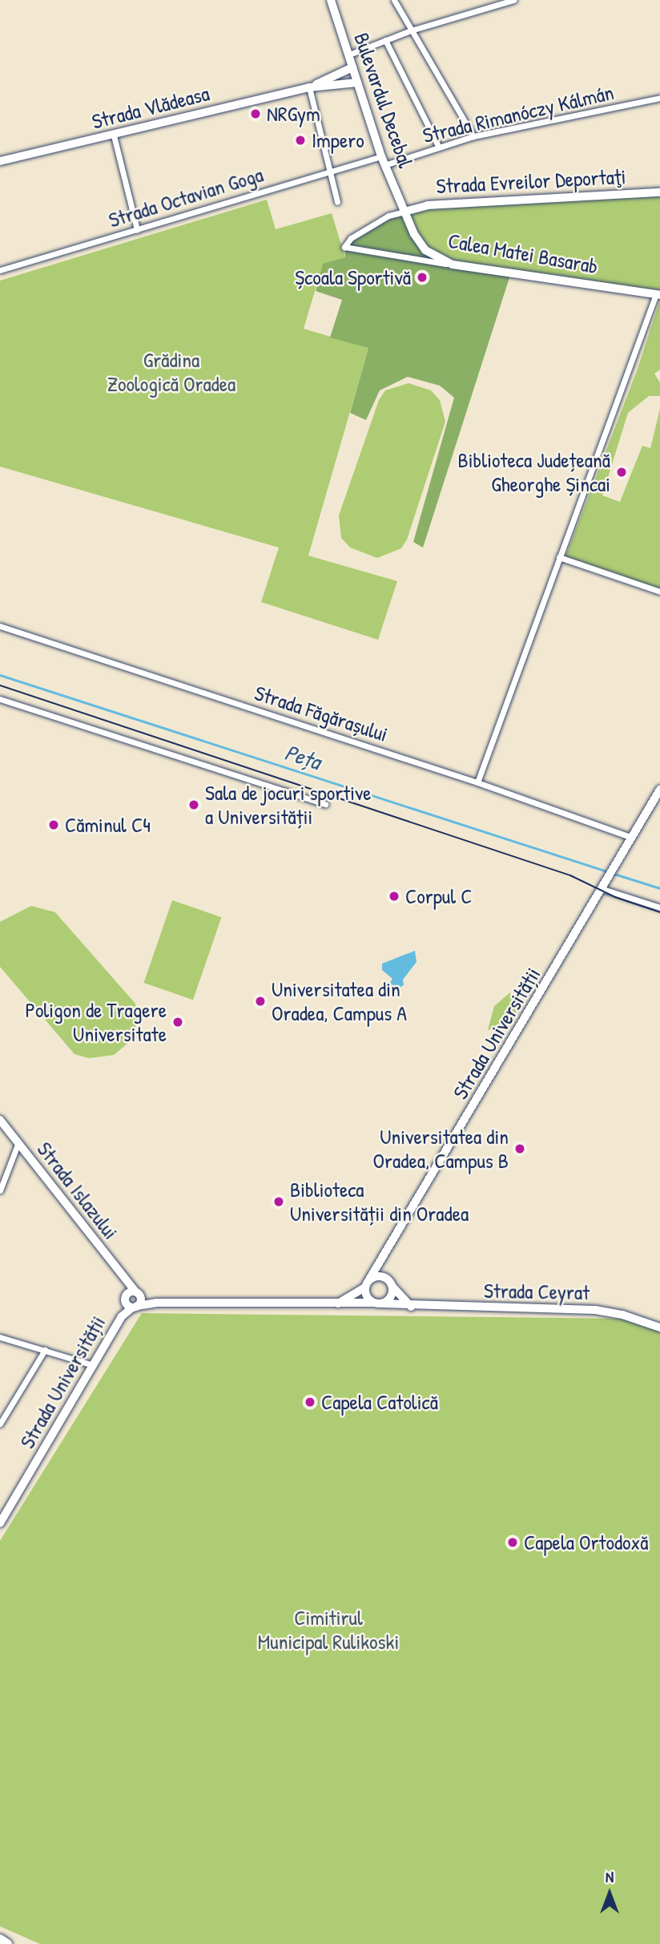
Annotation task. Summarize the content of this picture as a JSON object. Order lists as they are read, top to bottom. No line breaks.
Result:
{"streets":{"main road":["Bulevardul Decebal","Strada Vlădeasa","Strada Evreilor Deportaţi","Calea Matei Basarab","Strada Universității","Strada Islazului","Strada Ceyrat"],"street":["Strada Rimanóczy Kálmán","Strada Octavian Goga","Strada Făgărașului"]},"crossings":[["Bulevardul Decebal","Strada Vlădeasa"],["Bulevardul Decebal","Strada Rimanóczy Kálmán"],["Bulevardul Decebal","Strada Evreilor Deportaţi"],["Bulevardul Decebal","Strada Octavian Goga"],["Bulevardul Decebal","Calea Matei Basarab"],["Strada Rimanóczy Kálmán","Strada Octavian Goga"],["Strada Evreilor Deportaţi","Calea Matei Basarab"],["Strada Făgărașului","Strada Universității"],["Strada Universității","Strada Ceyrat"]],"water":["Peța"],"parks":["Grădina Zoologică Oradea","Cimitirul Municipal Rulikoski"],"places":["NRGym","Impero","Școala Sportivă","Biblioteca Județeană Gheorghe Șincai","Sala de jocuri sportive a Universității","Căminul C4","Corpul C","Universitatea din Oradea, Campus A","Poligon de Tragere Universitate","Universitatea din Oradea, Campus B","Biblioteca Universității din Oradea","Capela Catolică","Capela Ortodoxă"],"north":"top"}
